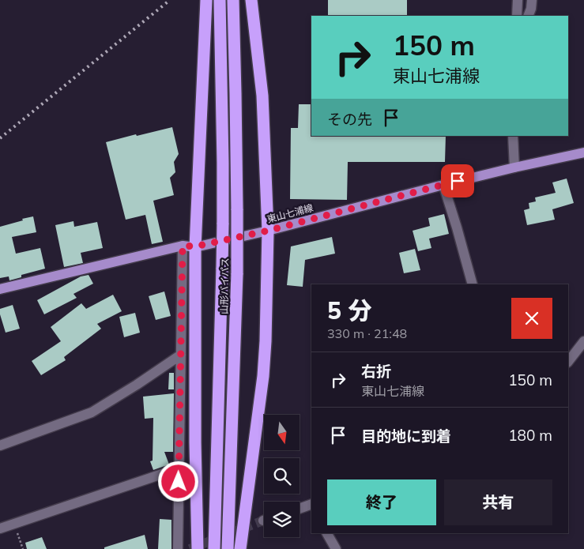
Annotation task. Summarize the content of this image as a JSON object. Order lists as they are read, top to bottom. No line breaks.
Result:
{"streets":{"highway":["山形バイパス"],"main road":["東山七浦線"]},"north":"bottom","page":{"turn":["150 m","東山七浦線"],"then":"その先","heading":["5 分","330 m · 21:48"],"list":[{"name":"右折","note":"東山七浦線","value":"150 m"},{"name":"目的地に到着","value":"180 m"}],"buttons":["終了","共有"]}}
